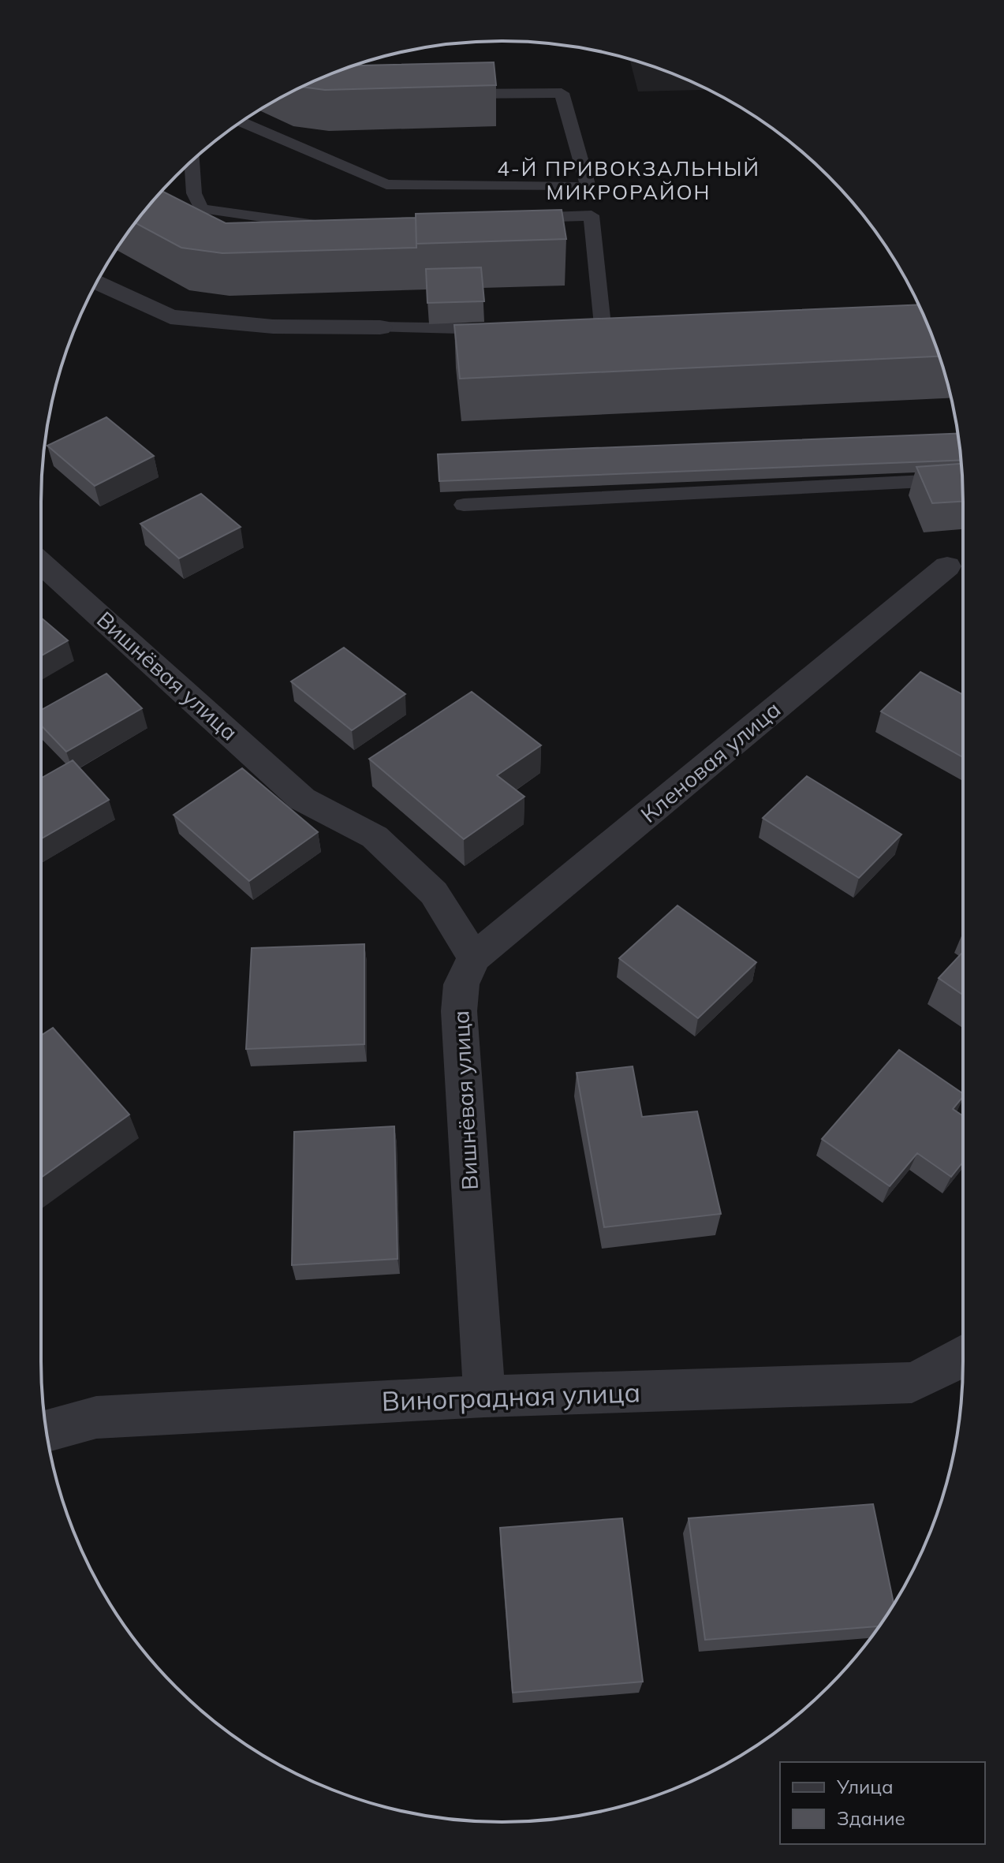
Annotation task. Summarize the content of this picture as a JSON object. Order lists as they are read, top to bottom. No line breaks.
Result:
{"streets":{"street":["Вишнёвая улица","Кленовая улица","Виноградная улица"]},"crossings":[["Вишнёвая улица","Кленовая улица"],["Вишнёвая улица","Виноградная улица"]],"districts":["4-Й ПРИВОКЗАЛЬНЫЙ МИКРОРАЙОН"],"legend":["Улица","Здание"]}
